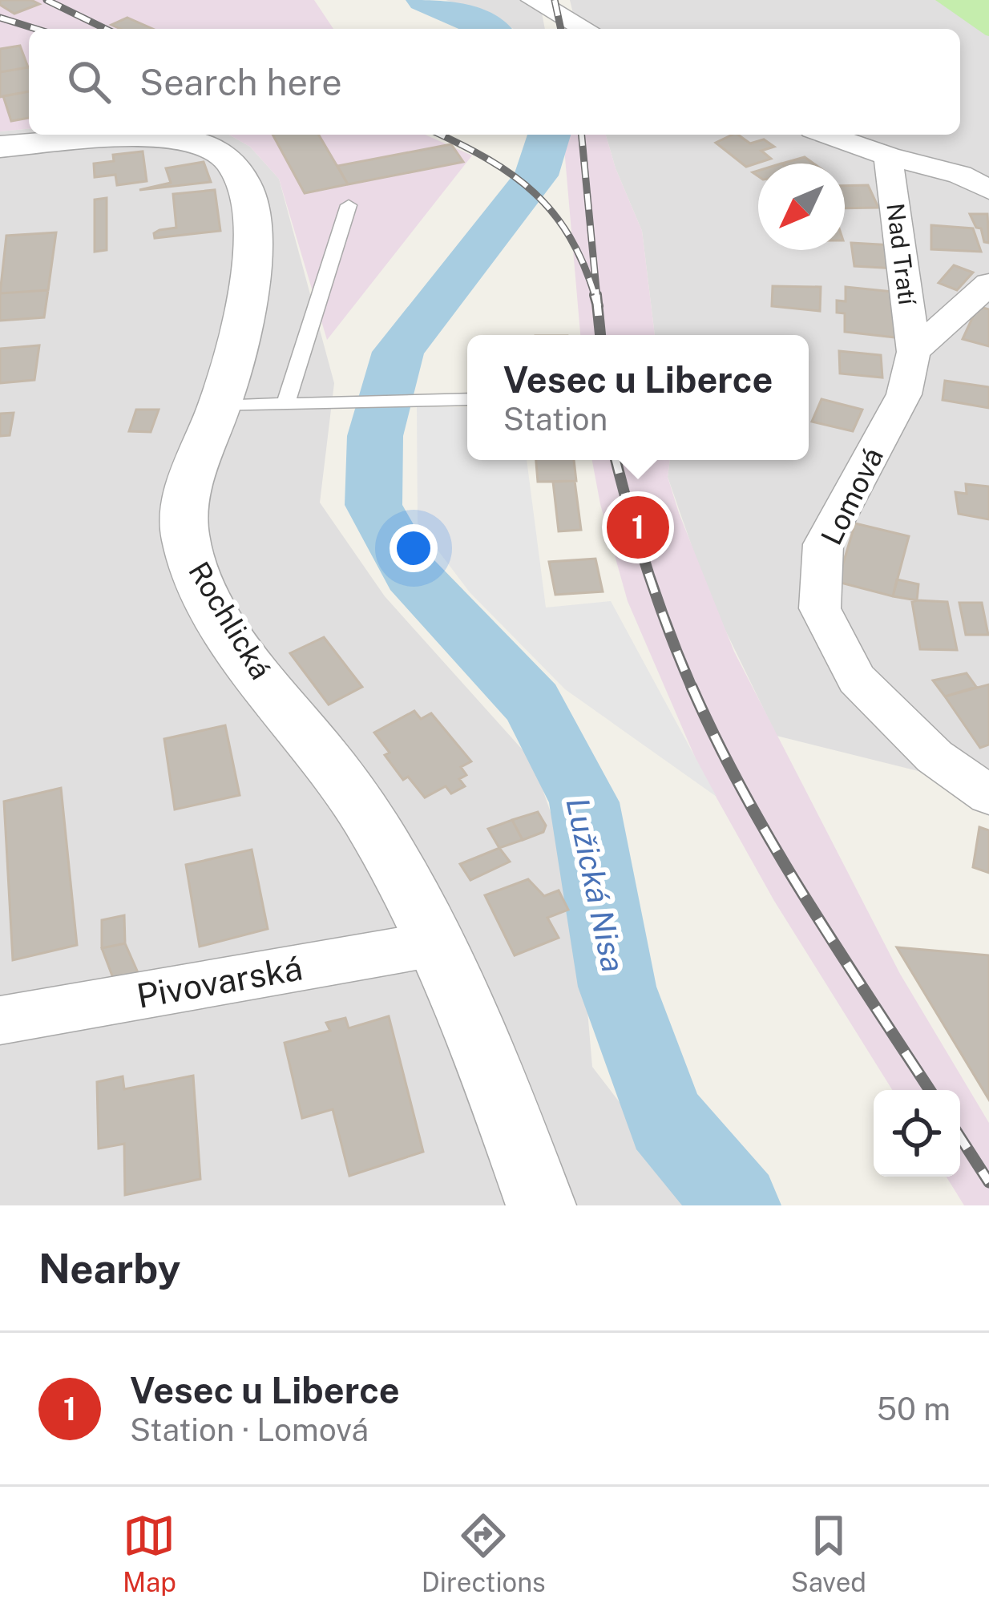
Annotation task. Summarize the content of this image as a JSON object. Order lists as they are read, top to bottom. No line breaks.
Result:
{"streets":{"street":["Nad Tratí","Lomová","Rochlická","Pivovarská"]},"crossings":[["Nad Tratí","Lomová"],["Rochlická","Pivovarská"]],"water":["Lužická Nisa"],"north":"bottom left","page":{"search":"Search here","popup":["Vesec u Liberce","Station"],"pins":"1","heading":"Nearby","list":[{"mark":"1","name":"Vesec u Liberce","note":"Station · Lomová","value":"50 m"}],"nav":["Map","Directions","Saved"]}}
